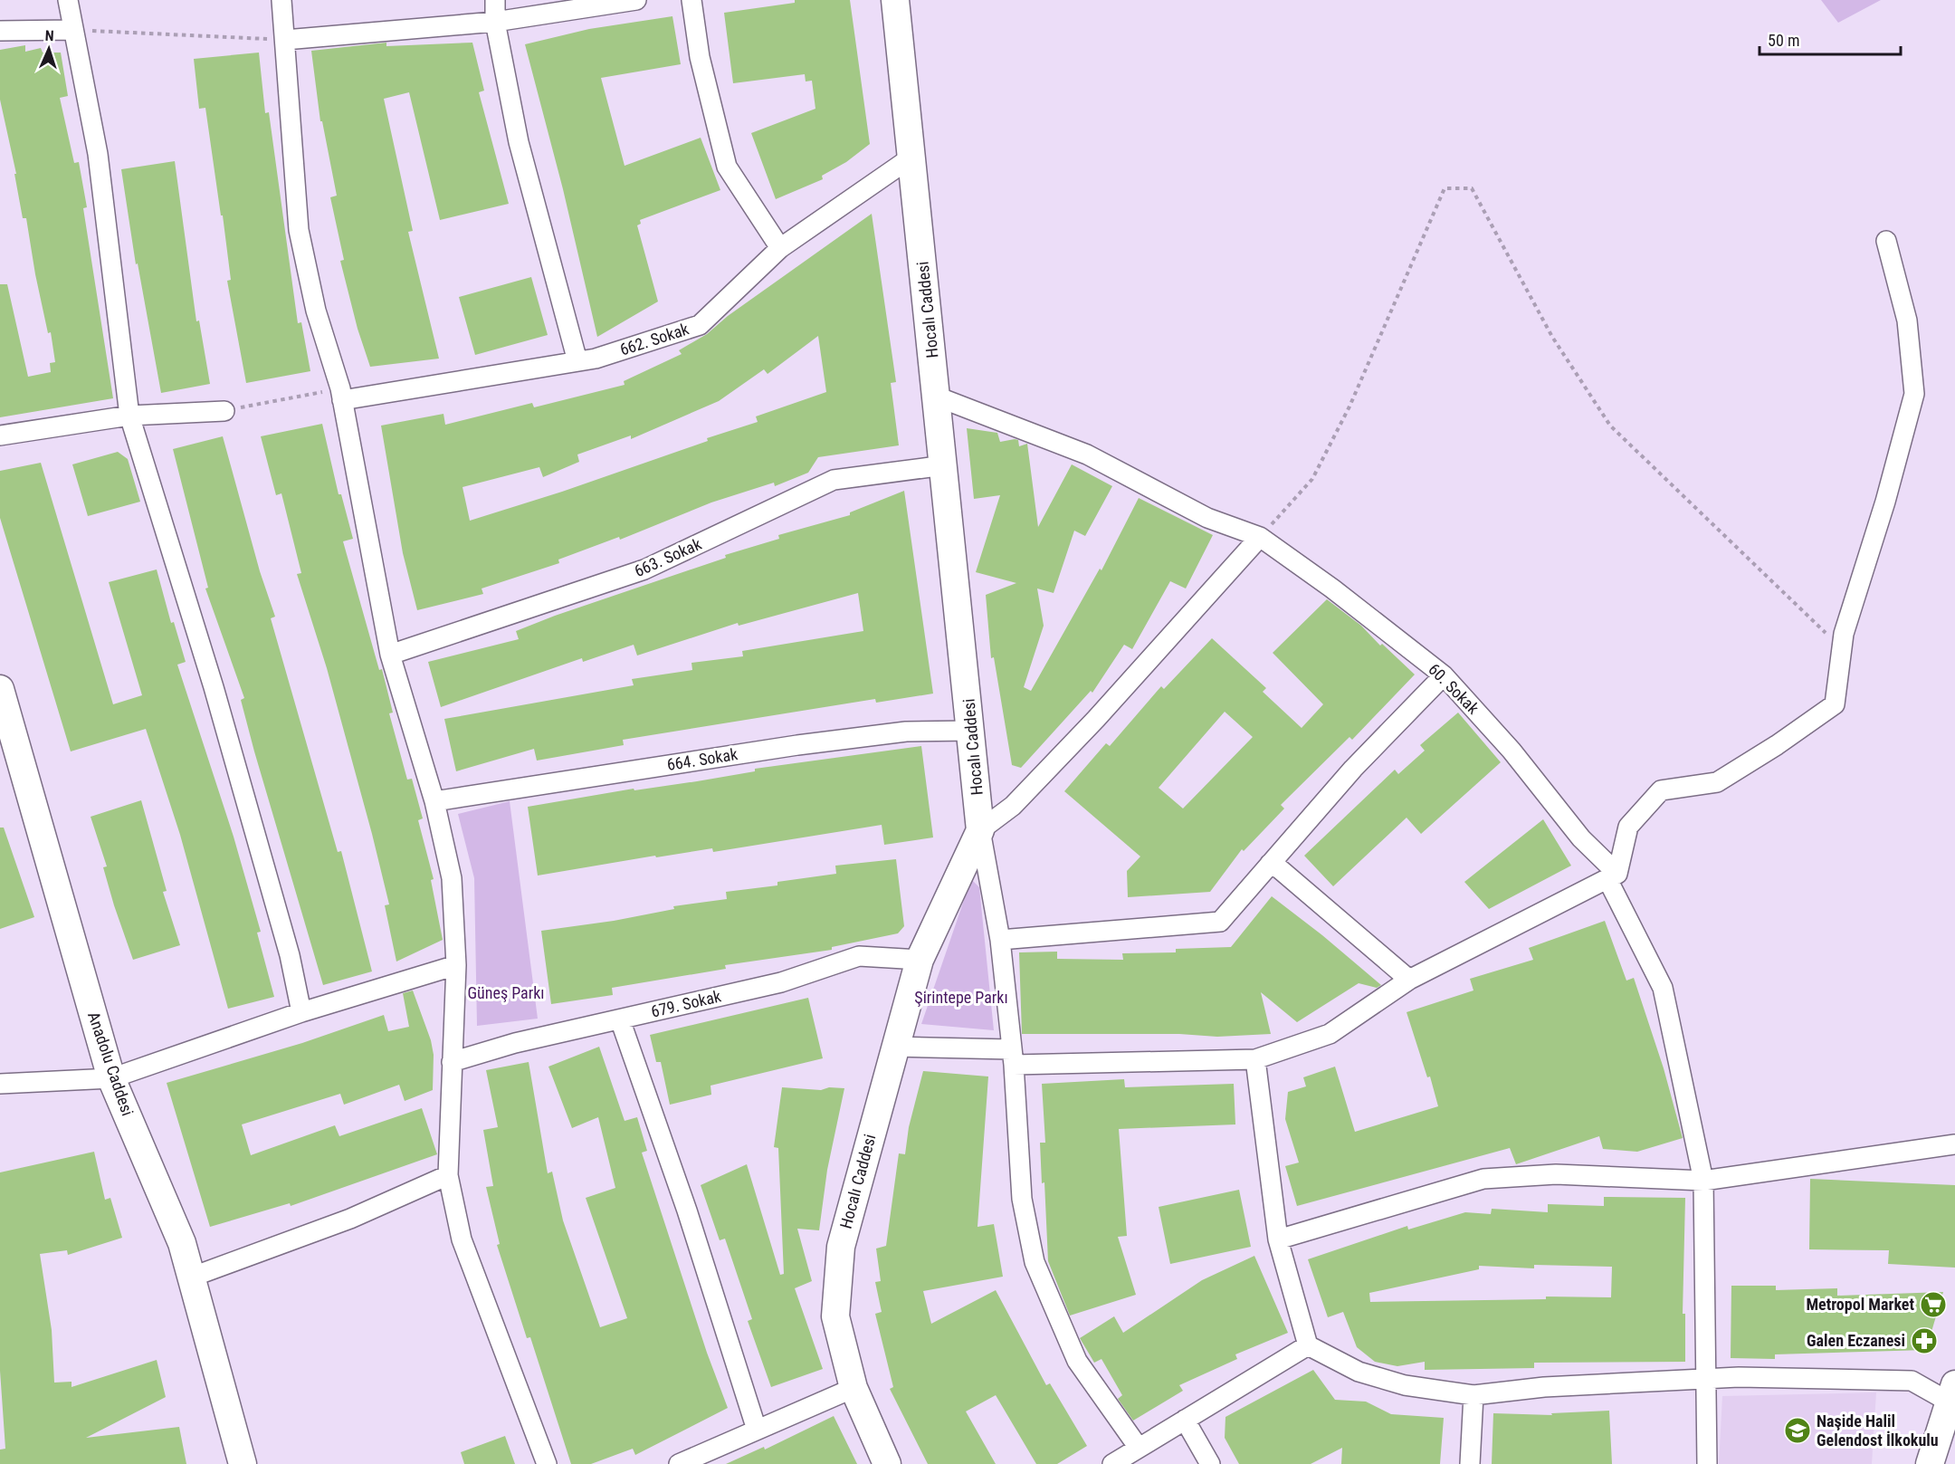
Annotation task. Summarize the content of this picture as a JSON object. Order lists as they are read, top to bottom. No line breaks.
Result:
{"streets":{"street":["Hocalı Caddesi","662. Sokak","663. Sokak","60. Sokak","664. Sokak","679. Sokak","Anadolu Caddesi"]},"crossings":[["Hocalı Caddesi","662. Sokak"],["Hocalı Caddesi","663. Sokak"],["Hocalı Caddesi","60. Sokak"],["Hocalı Caddesi","664. Sokak"],["Hocalı Caddesi","679. Sokak"]],"parks":["Güneş Parkı","Şirintepe Parkı"],"places":{"supermarket":["Metropol Market"],"pharmacy":["Galen Eczanesi"],"school or university":["Naşide Halil Gelendost İlkokulu"]},"scale_bar":"50 m","north":"top"}
